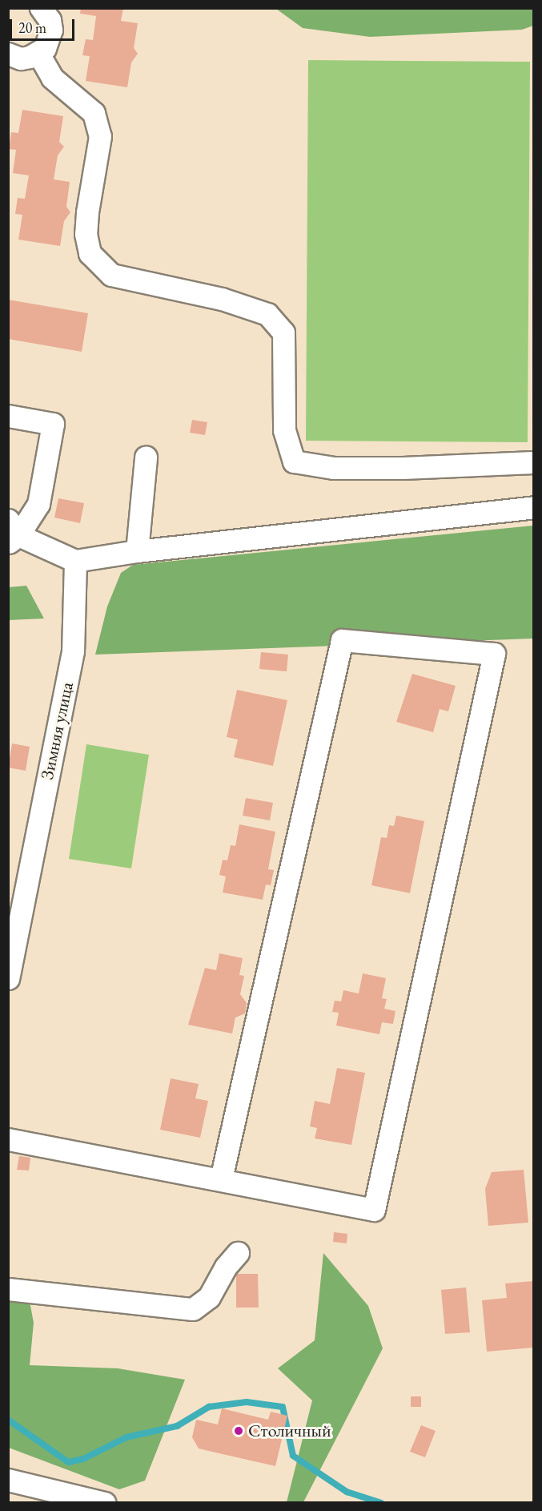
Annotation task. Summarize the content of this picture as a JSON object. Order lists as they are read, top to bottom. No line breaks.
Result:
{"streets":{"street":["Зимняя улица"]},"places":["Столичный"],"scale_bar":"20 m"}
